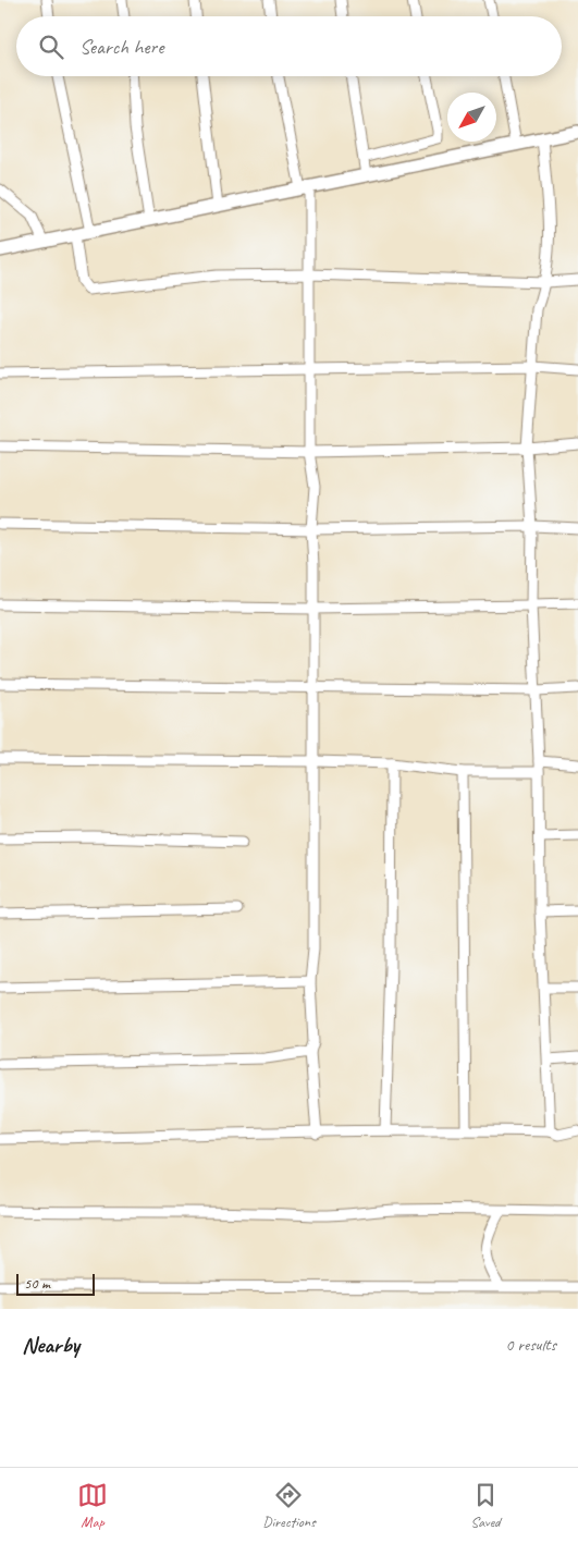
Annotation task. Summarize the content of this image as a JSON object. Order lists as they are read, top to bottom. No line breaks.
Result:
{"scale_bar":"50 m","north":"bottom left","page":{"search":"Search here","scale":"50 m","heading":["Nearby","0 results"],"nav":["Map","Directions","Saved"]}}
